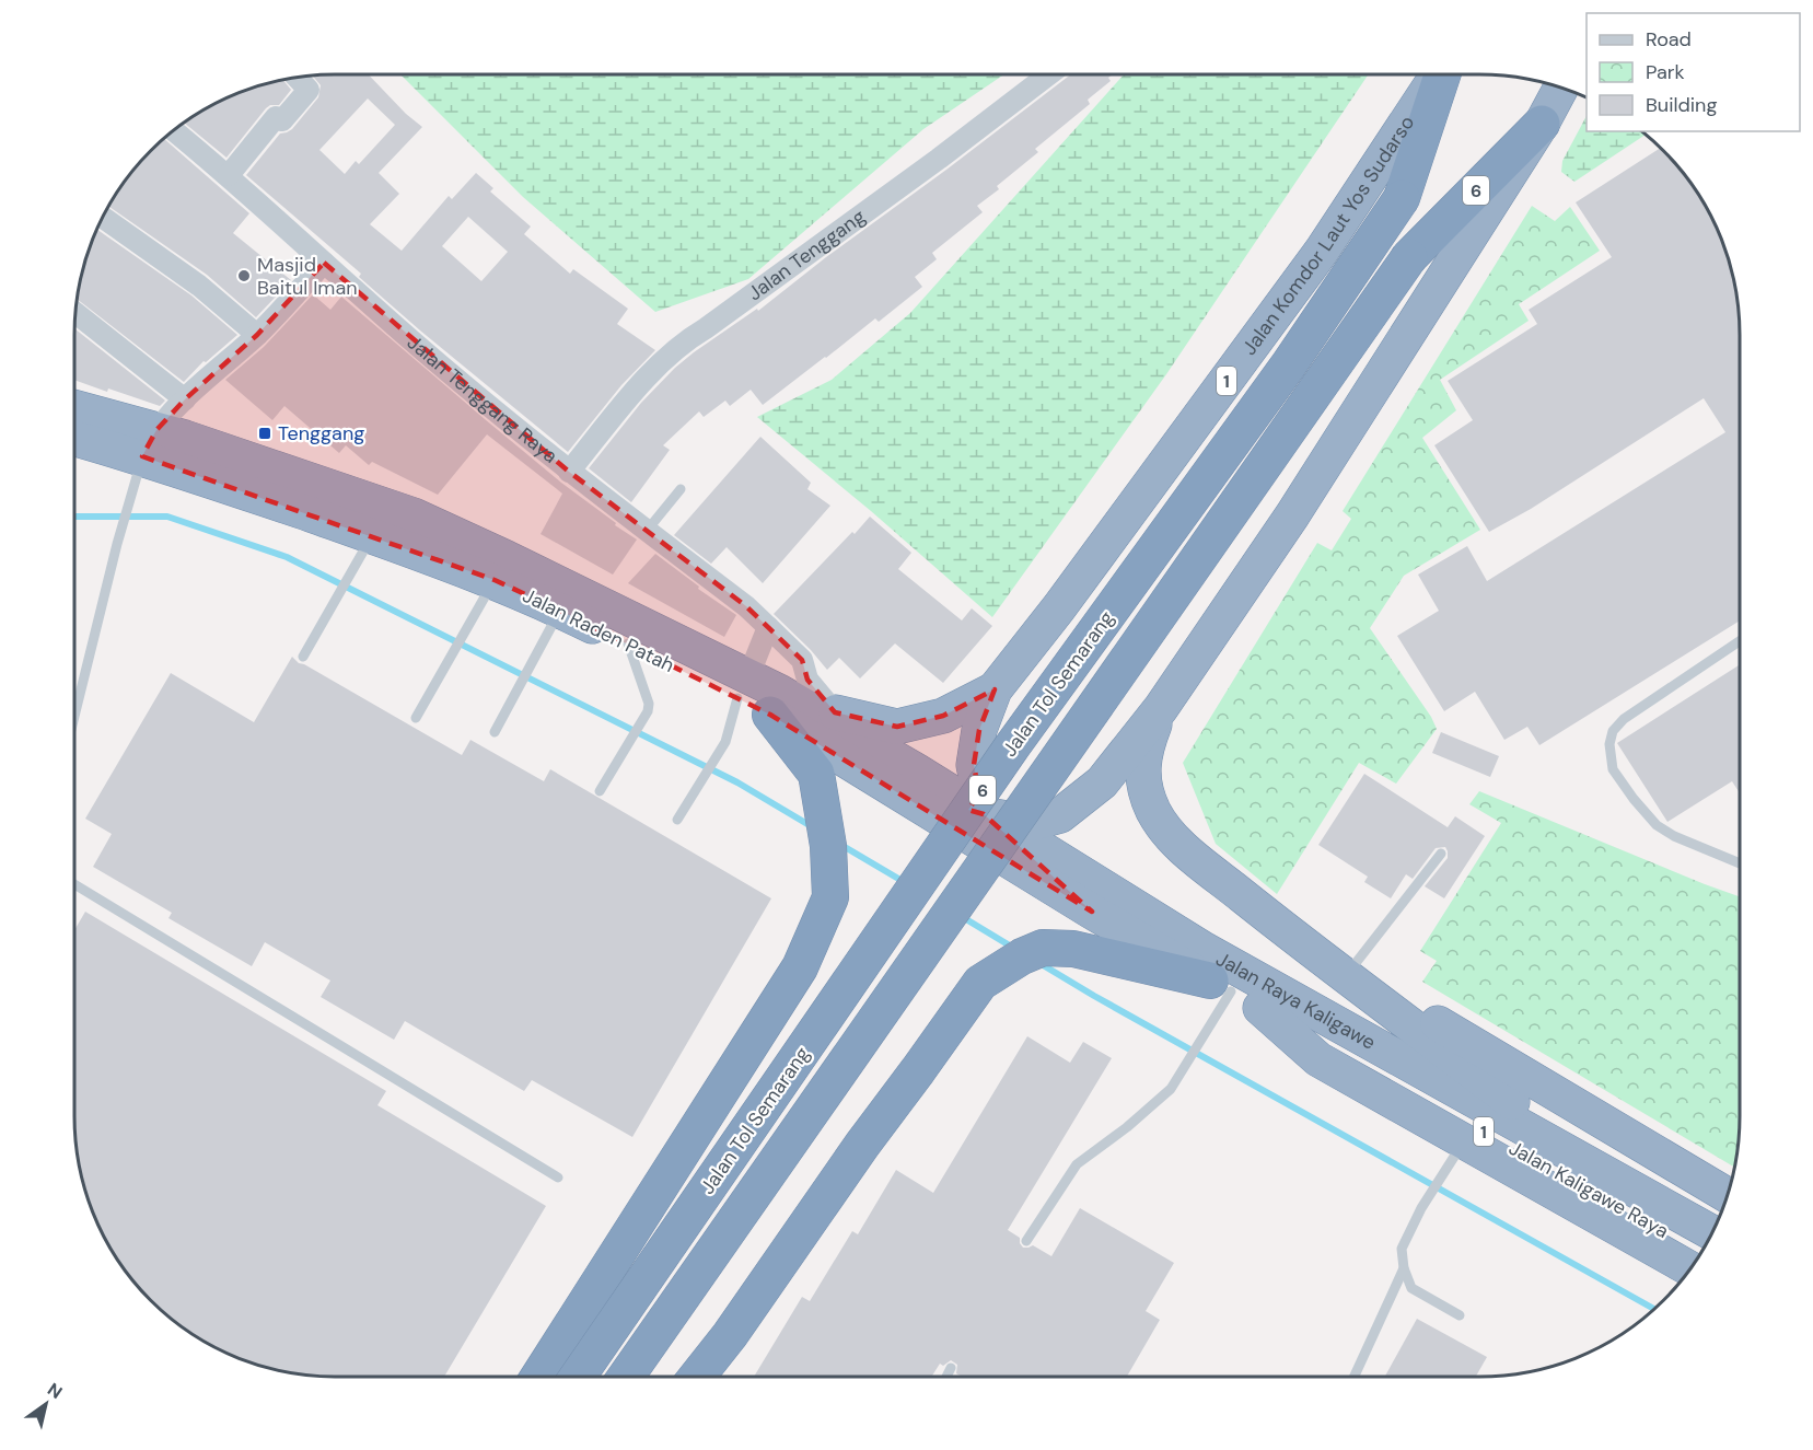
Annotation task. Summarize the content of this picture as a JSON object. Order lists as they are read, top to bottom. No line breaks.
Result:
{"streets":{"highway":["6","Jalan Komdor Laut Yos Sudarso","1","Jalan Raden Patah","Jalan Tol Semarang","Jalan Raya Kaligawe","Jalan Kaligawe Raya"],"street":["Jalan Tenggang","Jalan Tenggang Raya"]},"crossings":[["Jalan Komdor Laut Yos Sudarso","1"],["Jalan Tenggang","Jalan Tenggang Raya"],["1","Jalan Raden Patah"],["1","Jalan Tol Semarang"],["1","Jalan Raya Kaligawe"],["1","Jalan Kaligawe Raya"],["Jalan Raden Patah","Jalan Raya Kaligawe"],["Jalan Raden Patah","Jalan Kaligawe Raya"],["Jalan Raya Kaligawe","Jalan Kaligawe Raya"]],"places":{"other":["Masjid Baitul Iman"],"transit":["Tenggang"]},"legend":["Road","Park","Building"],"north":"top right"}
